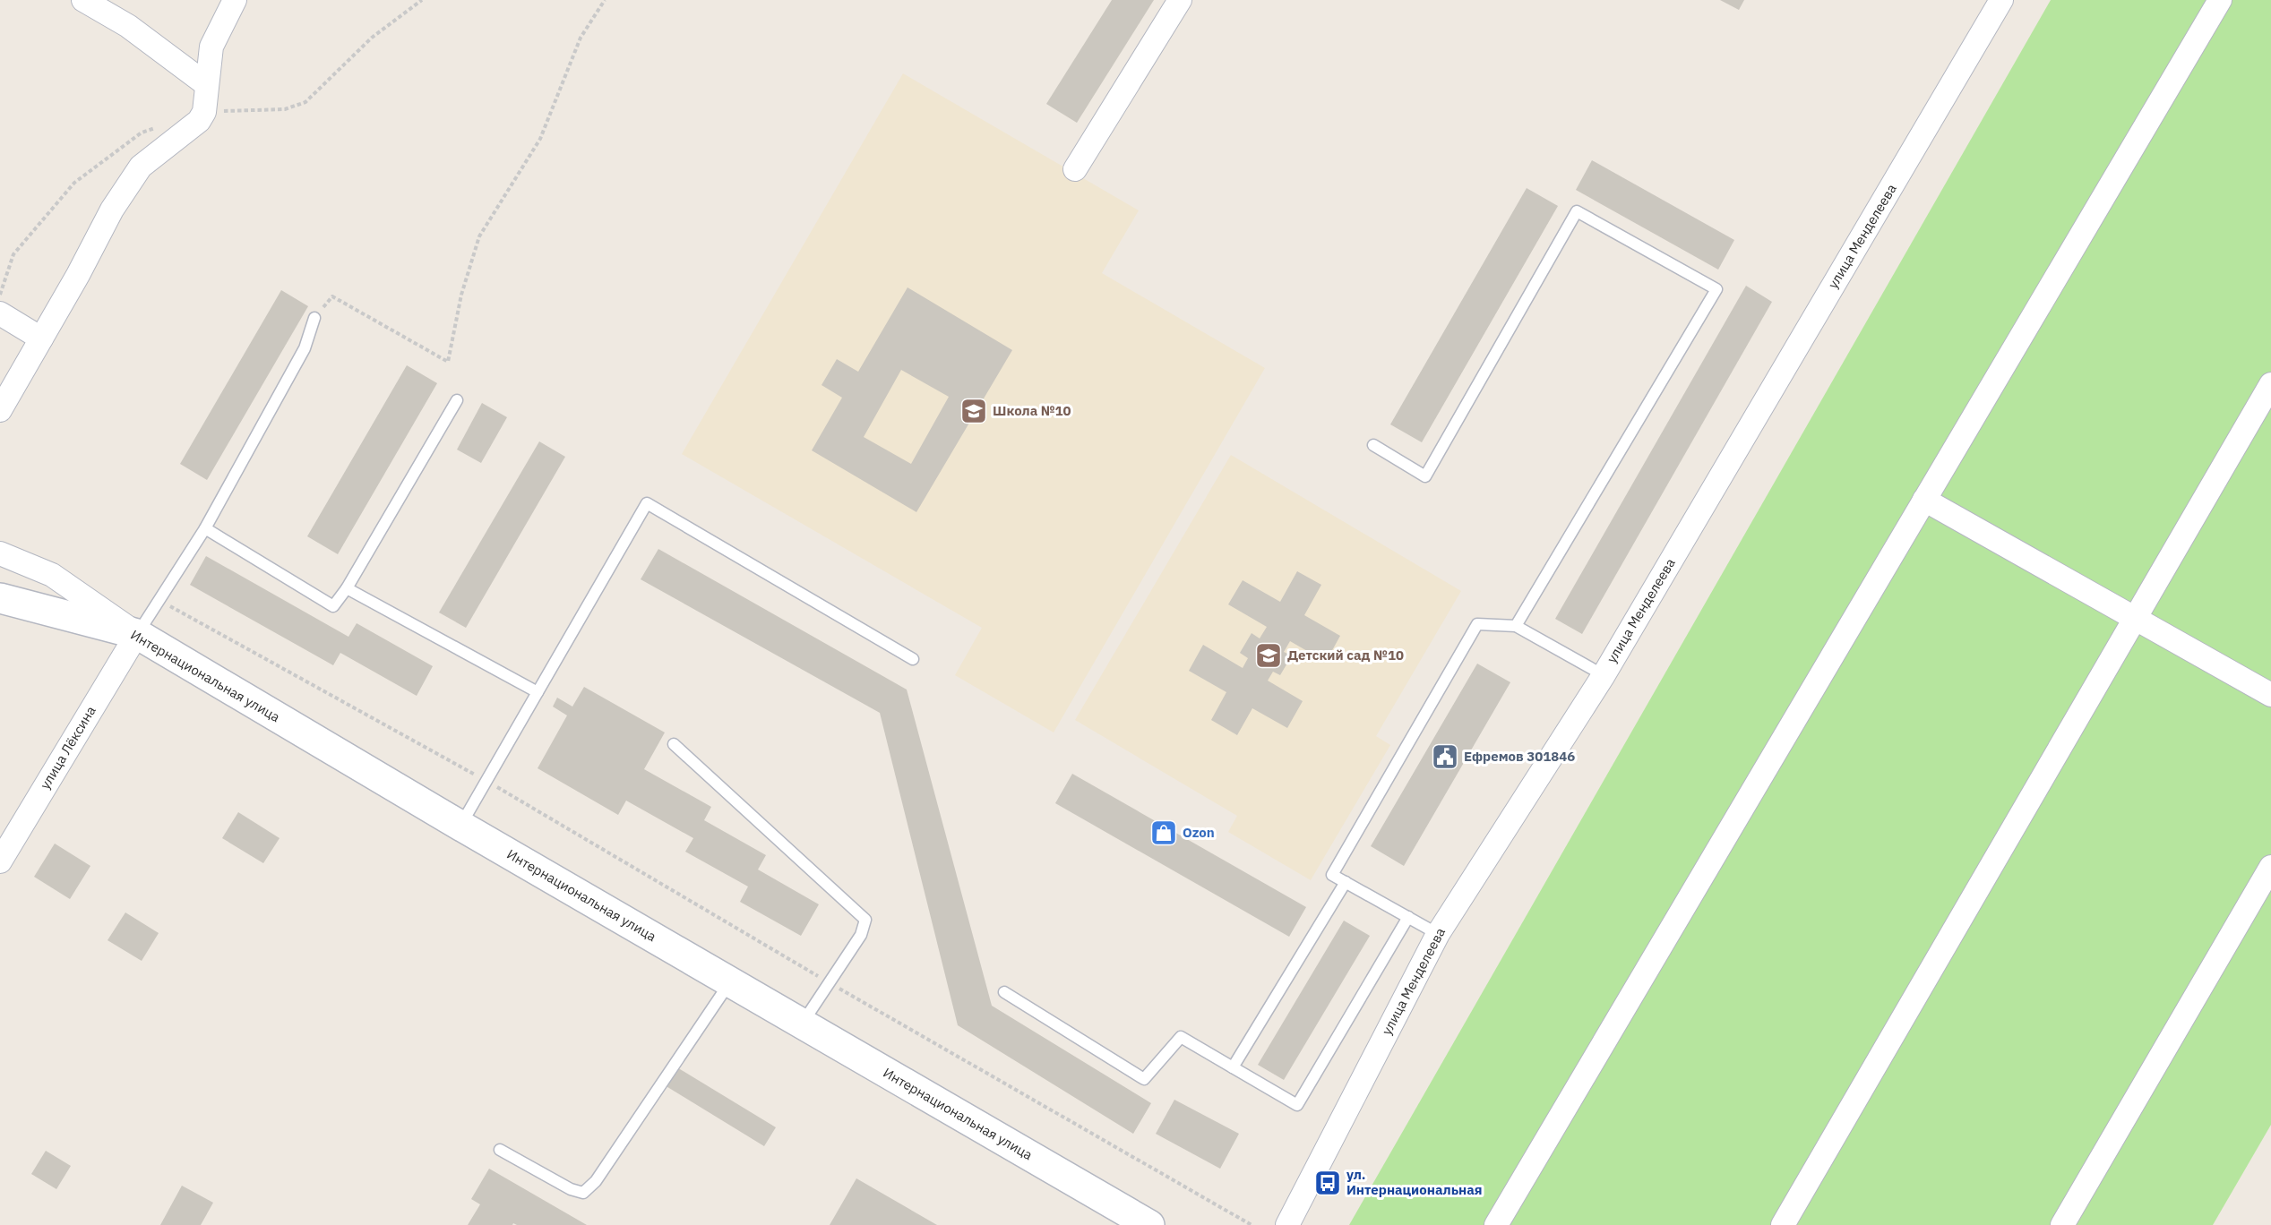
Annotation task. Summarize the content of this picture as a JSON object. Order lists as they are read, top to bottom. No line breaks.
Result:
{"streets":{"street":["улица Менделеева","Интернациональная улица","улица Лёксина"]},"crossings":[["Интернациональная улица","улица Лёксина"]],"places":{"school or university":["Школа №10","Детский сад №10"],"public building":["Ефремов 301846"],"shop":["Ozon"],"bus stop":["ул. Интернациональная"]}}
